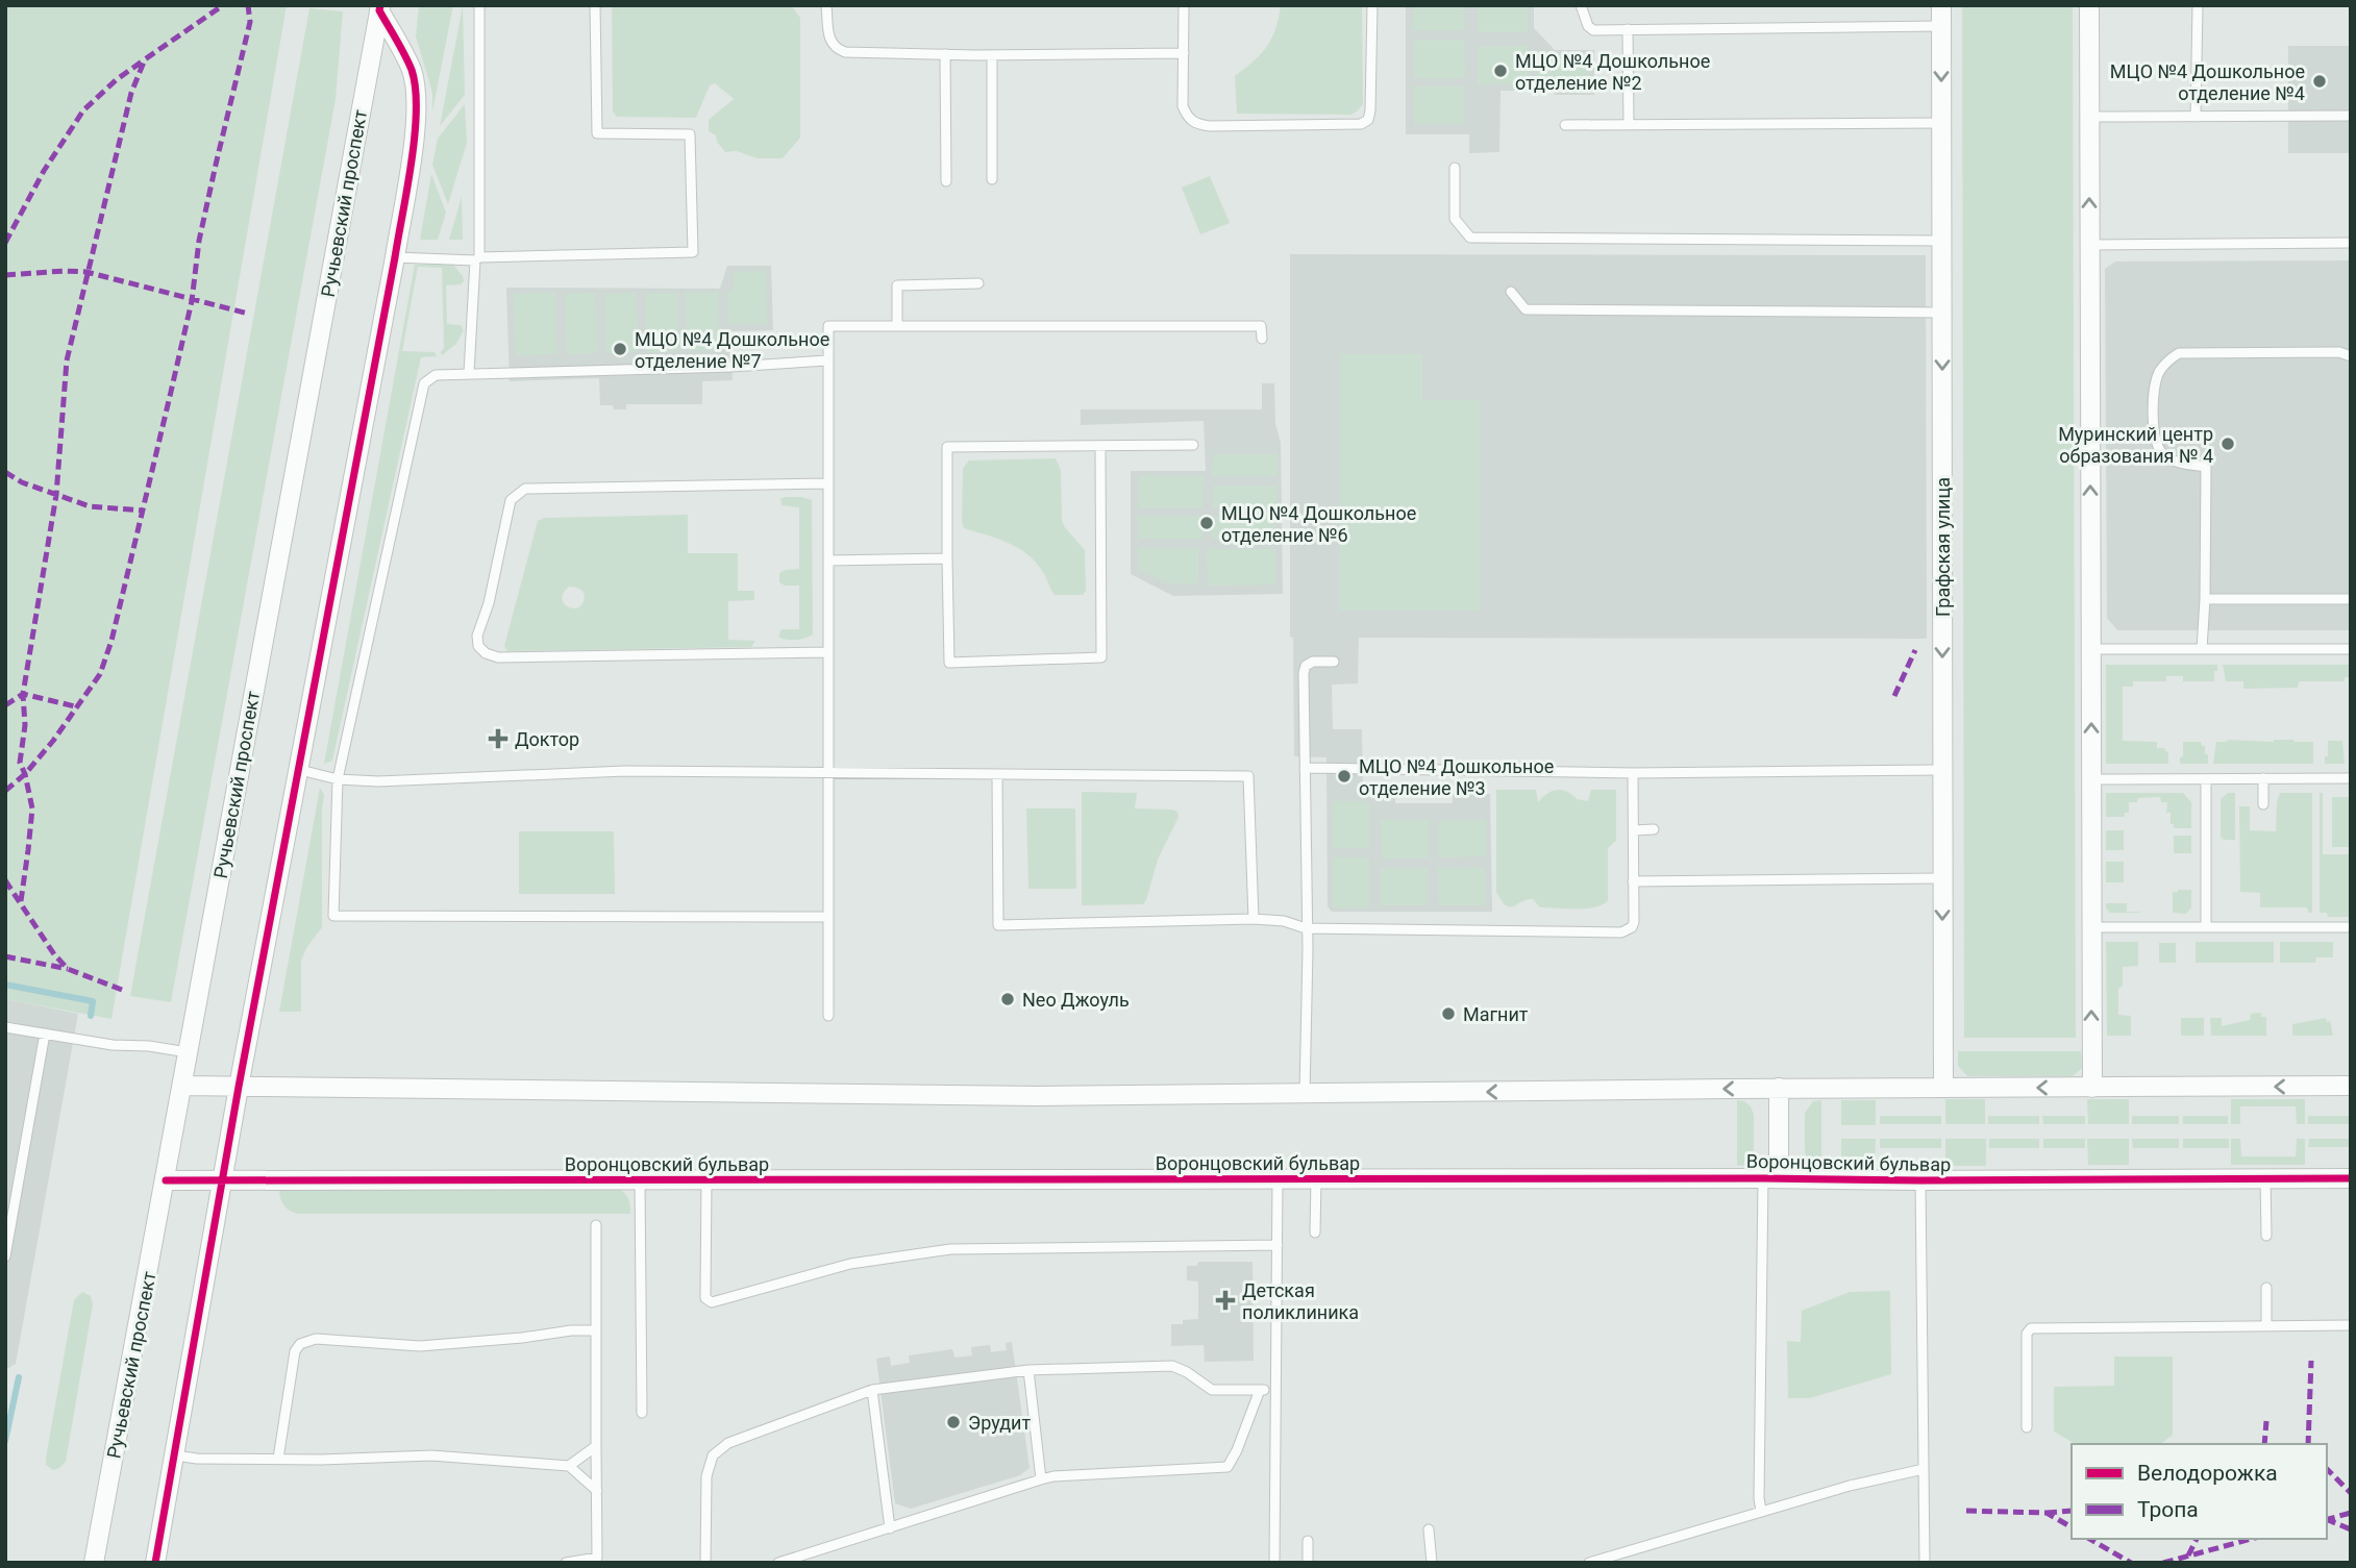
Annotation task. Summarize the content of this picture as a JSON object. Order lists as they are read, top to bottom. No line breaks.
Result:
{"streets":{"street":["Ручьевский проспект","Графская улица","Воронцовский бульвар"]},"crossings":[["Ручьевский проспект","Воронцовский бульвар"]],"places":{"other":["МЦО №4 Дошкольное отделение №2","МЦО №4 Дошкольное отделение №4","МЦО №4 Дошкольное отделение №7","Муринский центр образования № 4","МЦО №4 Дошкольное отделение №6","МЦО №4 Дошкольное отделение №3","Neo Джоуль","Магнит","Эрудит"],"health":["Доктор","Детская поликлиника"]},"legend":["Велодорожка","Тропа"]}
